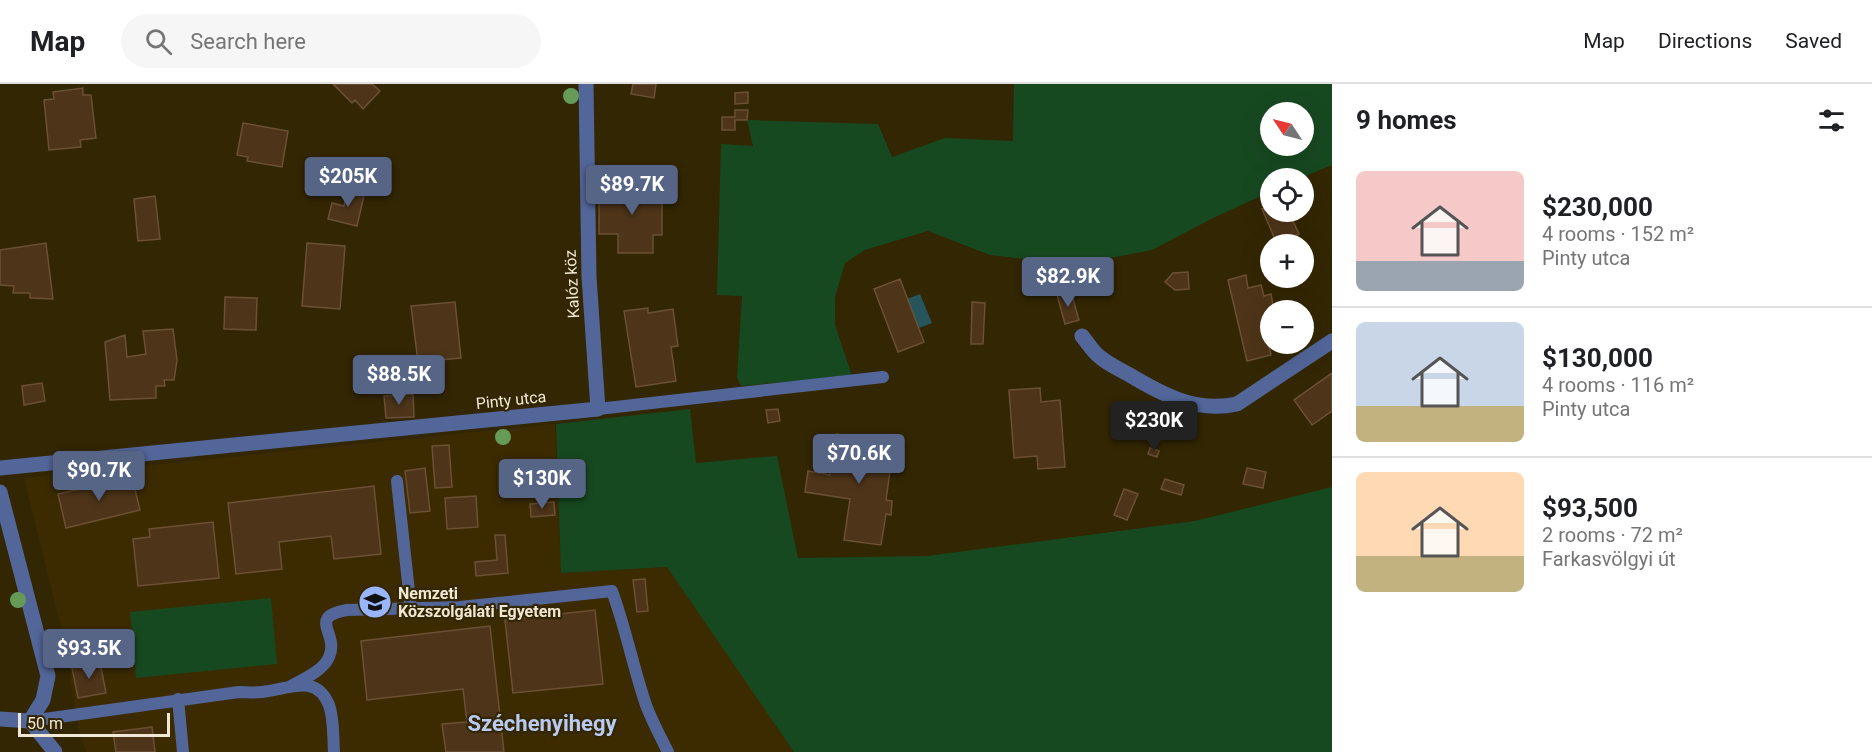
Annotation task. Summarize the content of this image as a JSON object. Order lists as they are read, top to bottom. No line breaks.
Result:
{"streets":{"street":["Kalóz köz","Pinty utca"]},"crossings":[["Kalóz köz","Pinty utca"]],"districts":["Széchenyihegy"],"places":{"school or university":["Nemzeti Közszolgálati Egyetem"]},"scale_bar":"50 m","north":"top left","page":{"header":"Map","search":"Search here","nav":["Map","Directions","Saved"],"heading":"9 homes","map_buttons":["+","−"],"list":[{"name":"$230,000","note":"4 rooms · 152 m² · Pinty utca"},{"name":"$130,000","note":"4 rooms · 116 m² · Pinty utca"},{"name":"$93,500","note":"2 rooms · 72 m² · Farkasvölgyi út"}],"price":["$205K","$89.7K","$82.9K","$88.5K","$230K","$70.6K","$90.7K","$130K","$93.5K"],"scale":"50 m"}}
